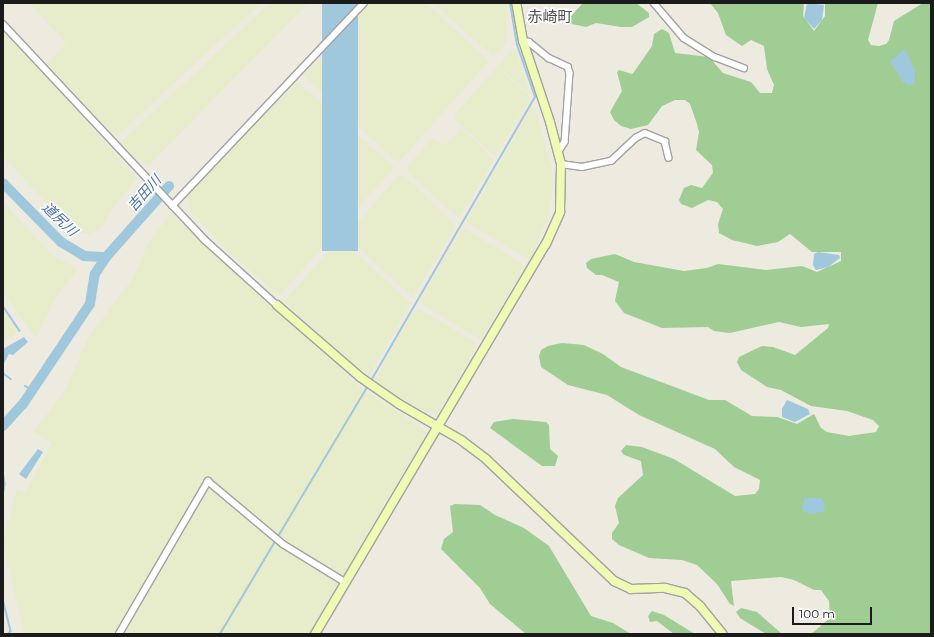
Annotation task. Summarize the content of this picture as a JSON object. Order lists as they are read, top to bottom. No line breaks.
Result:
{"districts":["赤崎町"],"water":["吉田川","道尻川"],"scale_bar":"100 m"}
